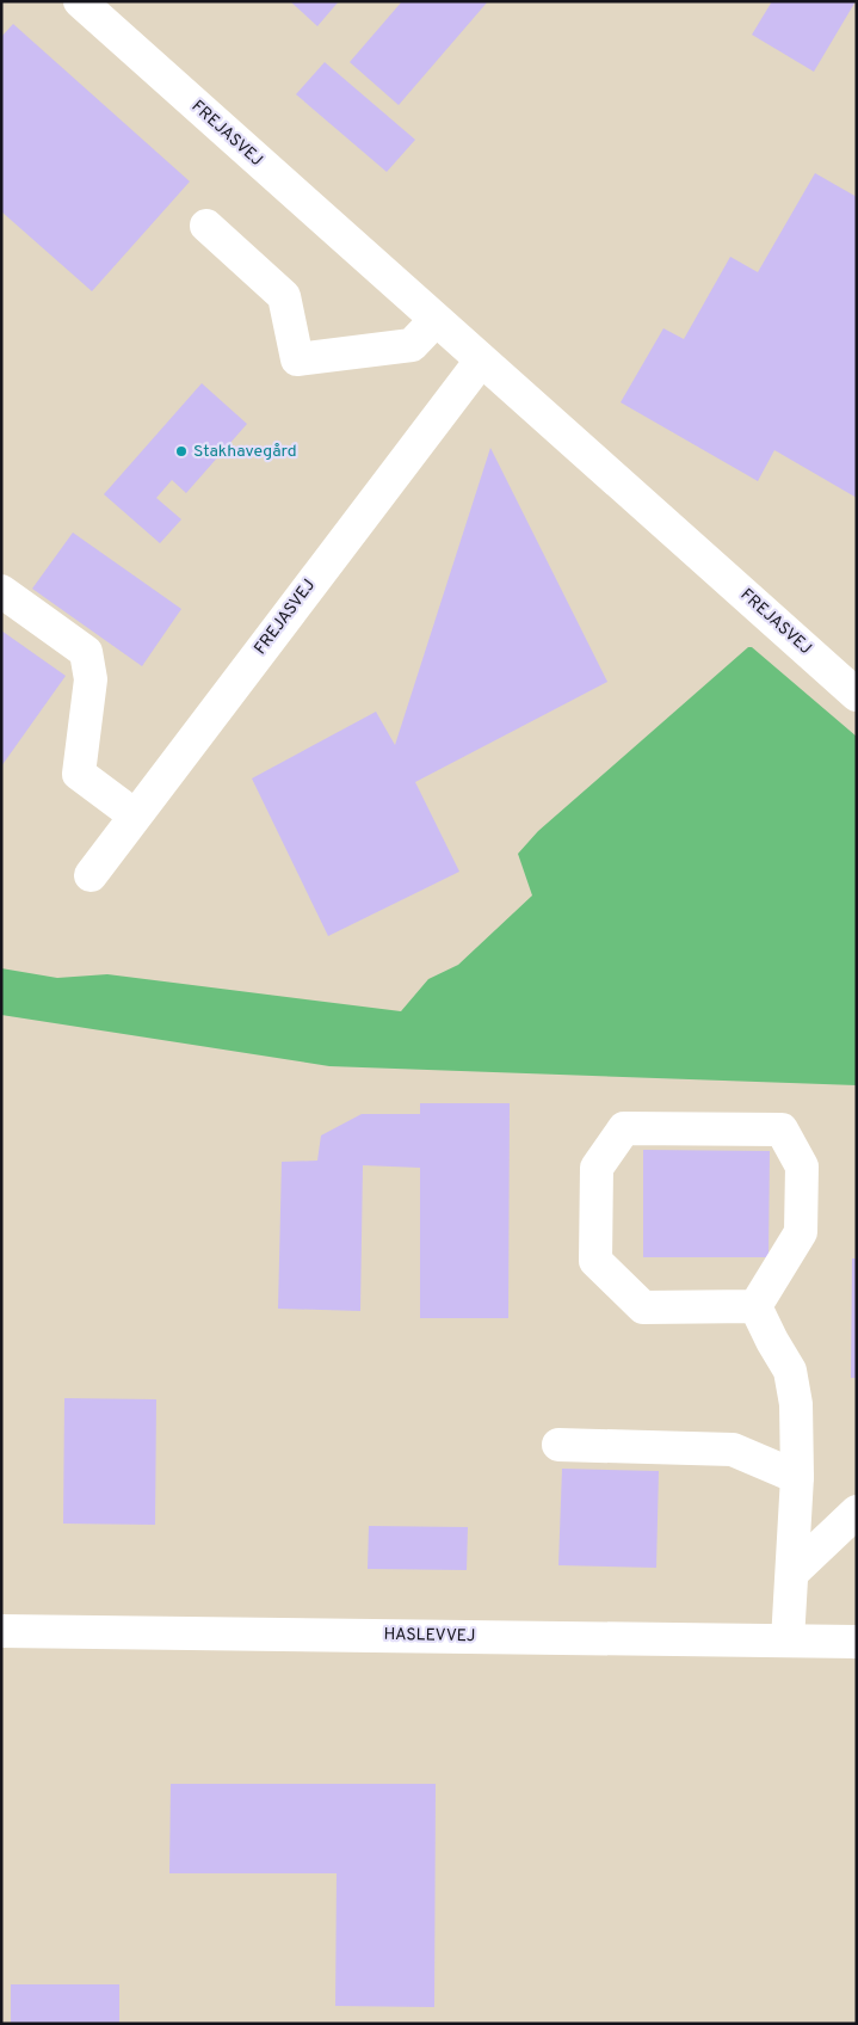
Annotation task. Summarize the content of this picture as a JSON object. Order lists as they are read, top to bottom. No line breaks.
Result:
{"streets":{"street":["FREJASVEJ","HASLEVVEJ"]},"places":["Stakhavegård"]}
